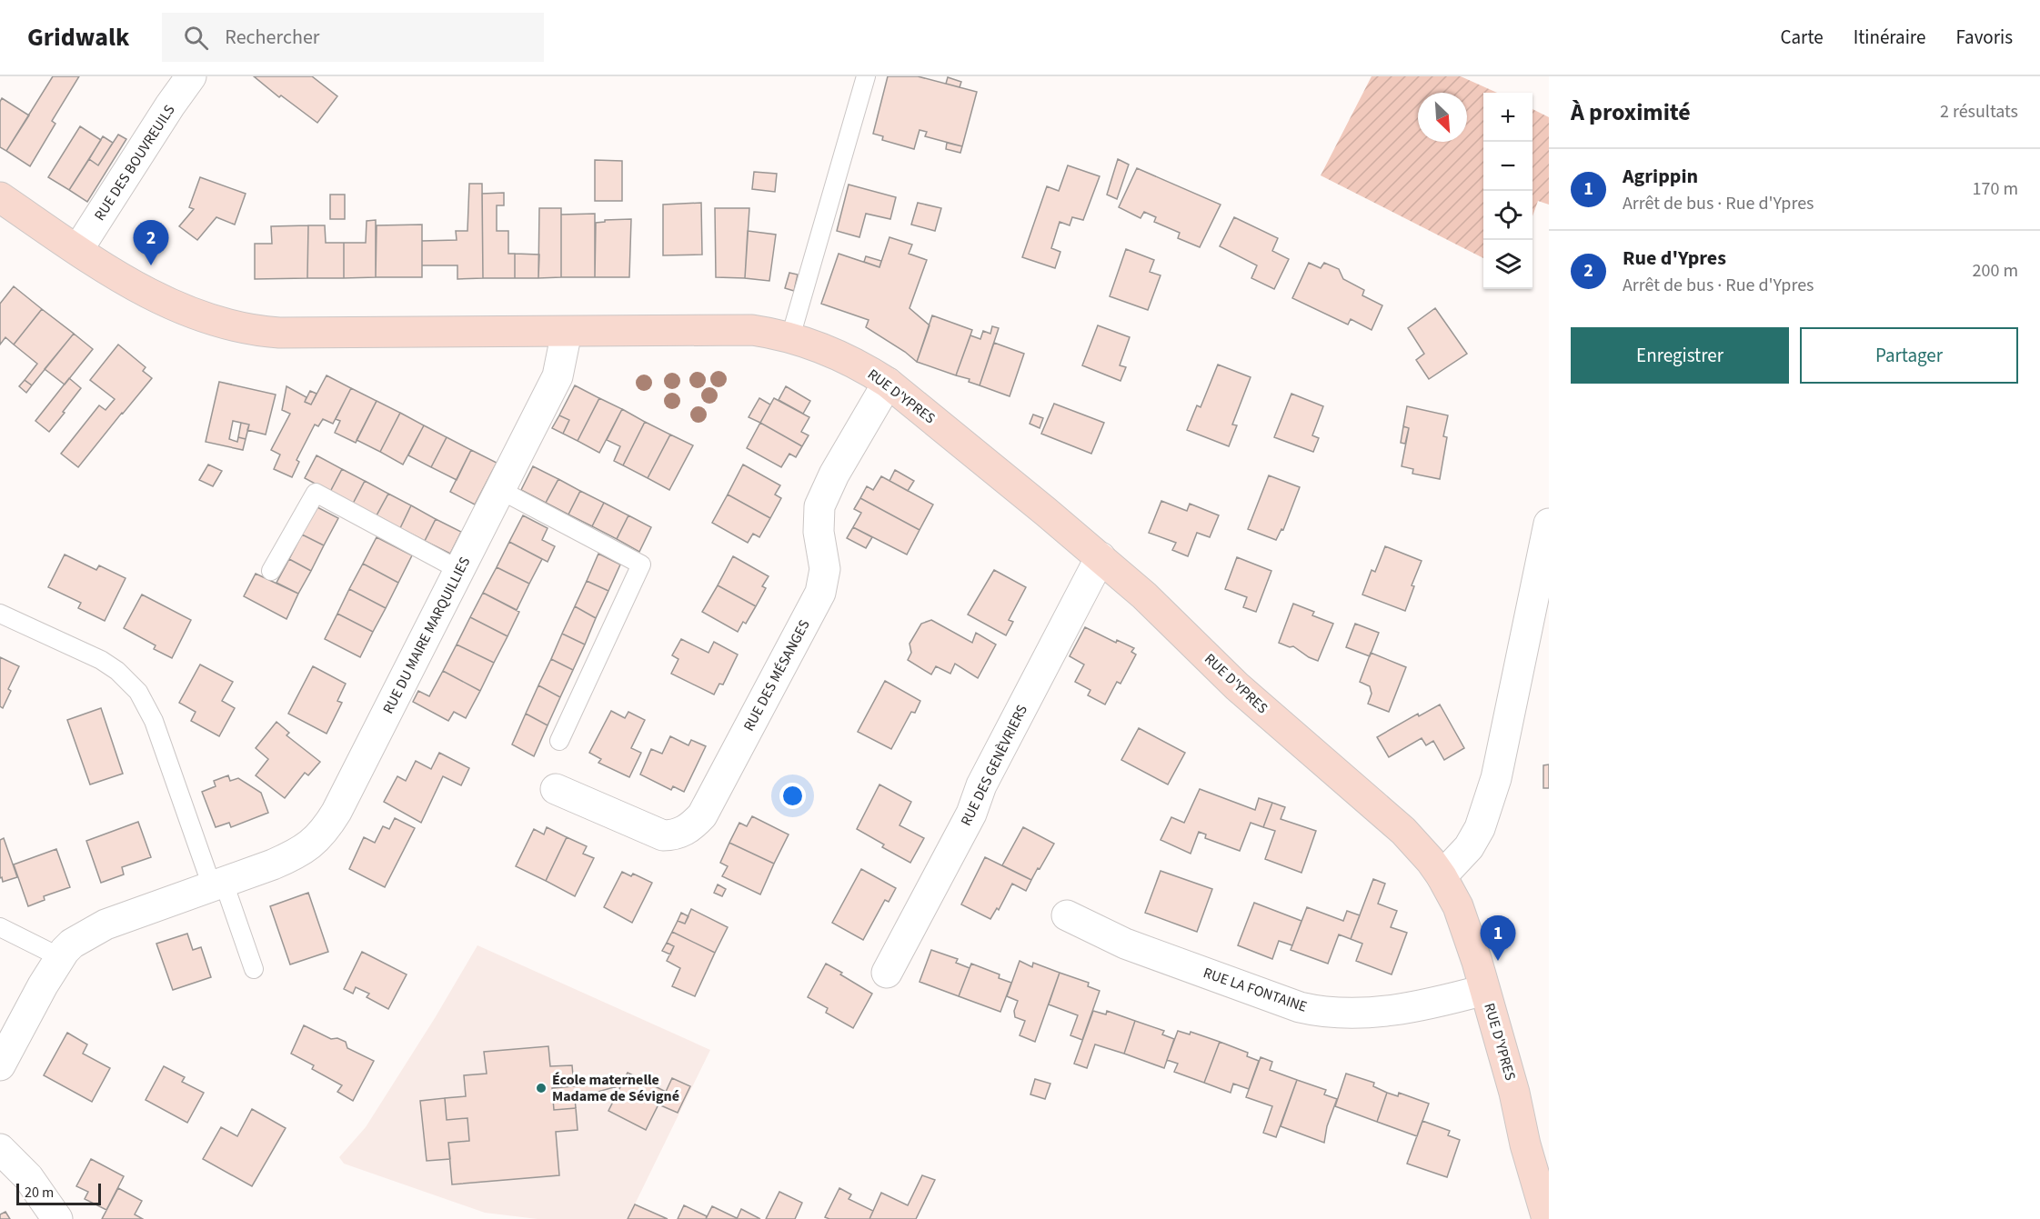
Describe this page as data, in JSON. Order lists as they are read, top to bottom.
{
  "streets": {
    "main road": ["RUE D'YPRES"],
    "street": [
      "RUE DES BOUVREUILS",
      "RUE DU MAIRE MARQUILLIES",
      "RUE DES MÉSANGES",
      "RUE DES GENÈVRIERS",
      "RUE LA FONTAINE"
    ]
  },
  "crossings": [
    ["RUE DES BOUVREUILS", "RUE D'YPRES"],
    ["RUE D'YPRES", "RUE DU MAIRE MARQUILLIES"],
    ["RUE D'YPRES", "RUE DES MÉSANGES"],
    ["RUE D'YPRES", "RUE DES GENÈVRIERS"],
    ["RUE D'YPRES", "RUE LA FONTAINE"]
  ],
  "places": ["École maternelle Madame de Sévigné"],
  "scale_bar": "20 m",
  "north": "bottom right",
  "page": {
    "header": "Gridwalk",
    "search": "Rechercher",
    "nav": ["Carte", "Itinéraire", "Favoris"],
    "heading": ["À proximité", "2 résultats"],
    "map_buttons": ["+", "−"],
    "list": [
      {
        "mark": "1",
        "name": "Agrippin",
        "note": "Arrêt de bus · Rue d'Ypres",
        "value": "170 m"
      },
      {
        "mark": "2",
        "name": "Rue d'Ypres",
        "note": "Arrêt de bus · Rue d'Ypres",
        "value": "200 m"
      }
    ],
    "pins": ["2", "1"],
    "buttons": ["Enregistrer", "Partager"],
    "scale": "20 m"
  }
}
